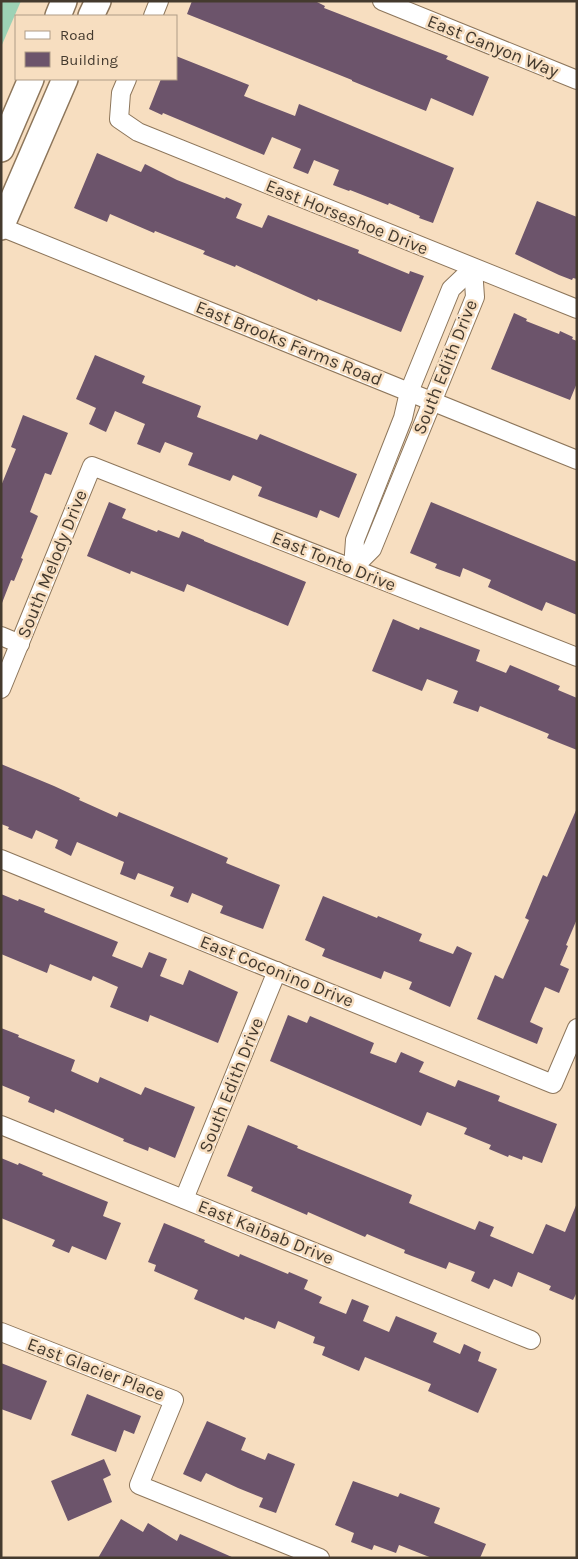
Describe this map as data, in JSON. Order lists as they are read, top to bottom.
{
  "streets": {
    "street": [
      "East Canyon Way",
      "East Horseshoe Drive",
      "East Brooks Farms Road",
      "South Edith Drive",
      "East Tonto Drive",
      "South Melody Drive",
      "East Coconino Drive",
      "East Kaibab Drive",
      "East Glacier Place"
    ]
  },
  "crossings": [
    ["East Horseshoe Drive", "South Edith Drive"],
    ["East Brooks Farms Road", "South Edith Drive"],
    ["South Edith Drive", "East Tonto Drive"],
    ["South Edith Drive", "East Coconino Drive"],
    ["South Edith Drive", "East Kaibab Drive"],
    ["East Tonto Drive", "South Melody Drive"]
  ],
  "legend": ["Road", "Building"]
}
